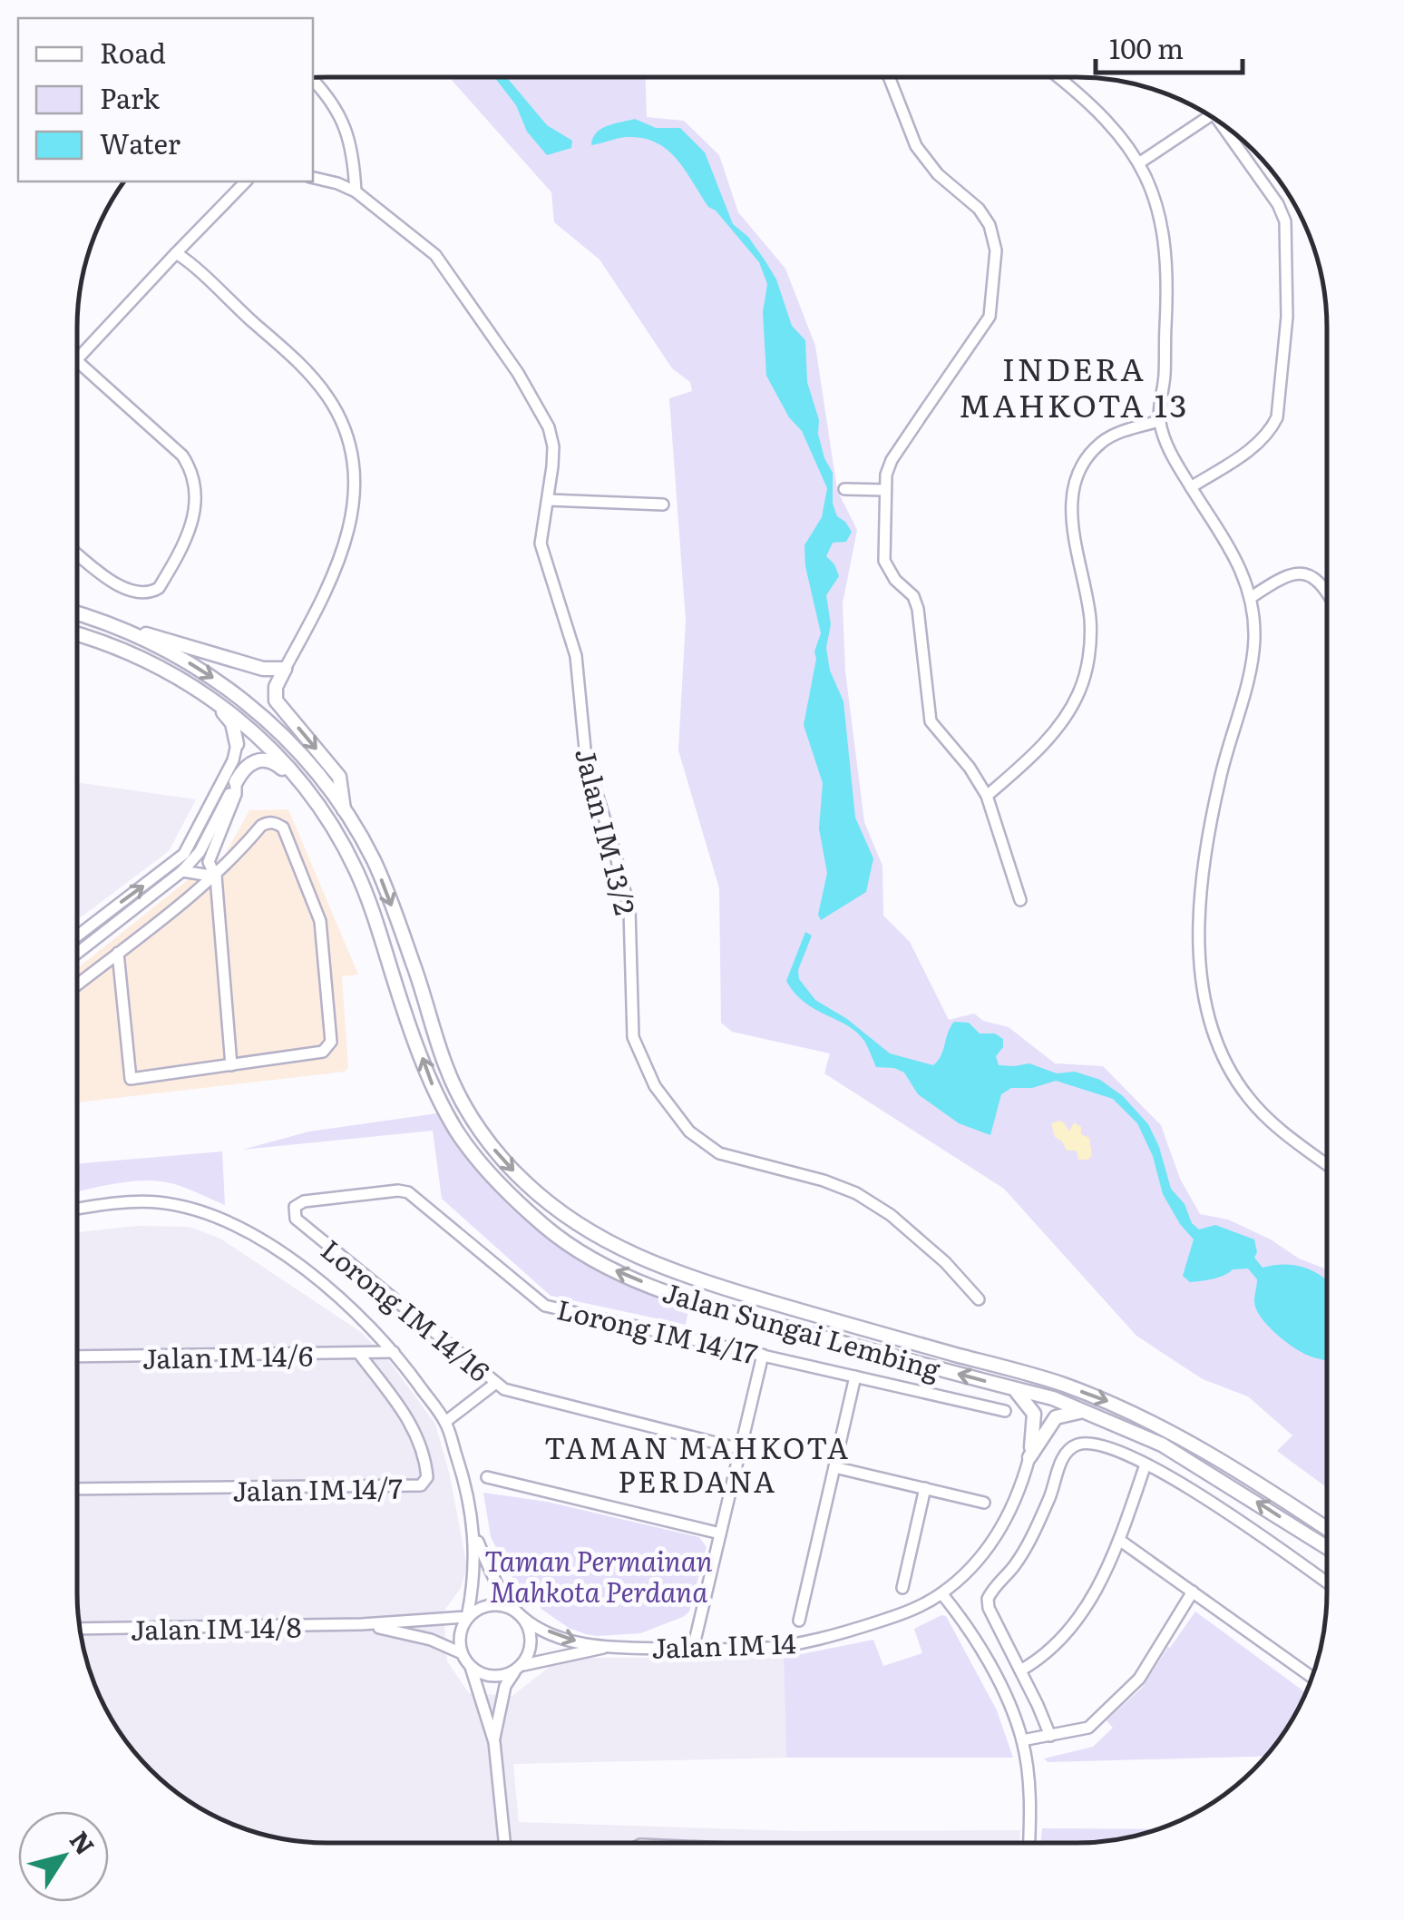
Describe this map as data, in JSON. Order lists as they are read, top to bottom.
{
  "streets": {
    "main road": ["Jalan Sungai Lembing"],
    "street": [
      "Jalan IM 13/2",
      "Lorong IM 14/16",
      "Lorong IM 14/17",
      "Jalan IM 14/6",
      "Jalan IM 14/7",
      "Jalan IM 14/8",
      "Jalan IM 14"
    ]
  },
  "crossings": [
    ["Lorong IM 14/16", "Lorong IM 14/17"],
    ["Jalan IM 14/6", "Jalan IM 14/7"]
  ],
  "districts": ["INDERA MAHKOTA 13", "TAMAN MAHKOTA PERDANA"],
  "parks": ["Taman Permainan Mahkota Perdana"],
  "legend": ["Road", "Park", "Water"],
  "scale_bar": "100 m",
  "north": "top right"
}
